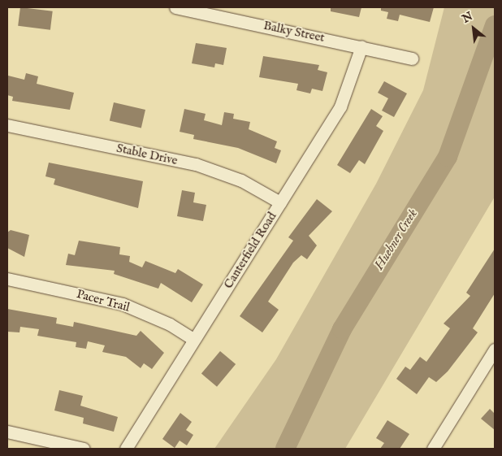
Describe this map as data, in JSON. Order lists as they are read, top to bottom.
{
  "streets": {
    "street": [
      "Balky Street",
      "Stable Drive",
      "Canterfield Road",
      "Pacer Trail"
    ]
  },
  "crossings": [
    ["Balky Street", "Canterfield Road"],
    ["Stable Drive", "Canterfield Road"],
    ["Canterfield Road", "Pacer Trail"]
  ],
  "water": ["Huebner Creek"],
  "north": "top left"
}
